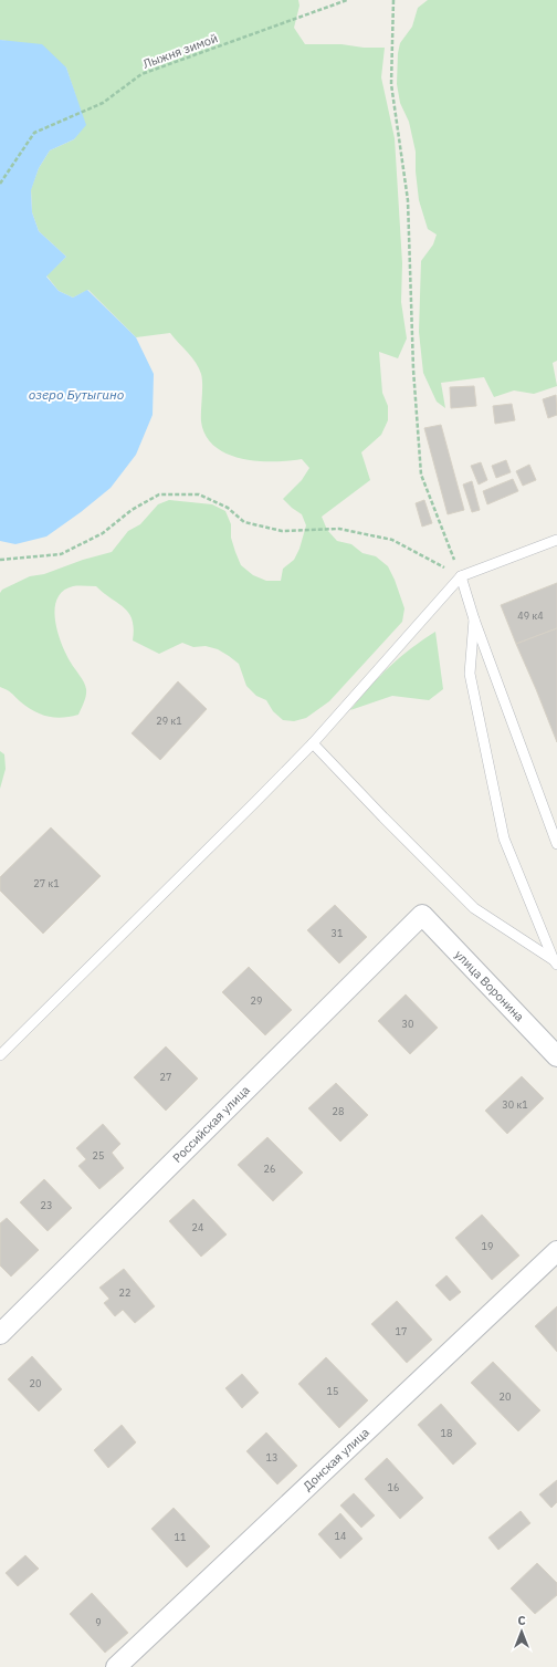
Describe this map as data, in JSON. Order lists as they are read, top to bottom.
{
  "streets": {
    "street": ["улица Воронина", "Российская улица", "Донская улица"],
    "path": ["Лыжня зимой"]
  },
  "crossings": [
    ["улица Воронина", "Российская улица"]
  ],
  "water": ["озеро Бутыгино"],
  "house_numbers": [
    "49 к4",
    "29 к1",
    "27 к1",
    "31",
    "29",
    "30",
    "27",
    "30 к1",
    "28",
    "25",
    "26",
    "23",
    "24",
    "19",
    "22",
    "17",
    "20",
    "15",
    "20",
    "18",
    "13",
    "16",
    "14",
    "11",
    "9"
  ],
  "north": "top"
}
